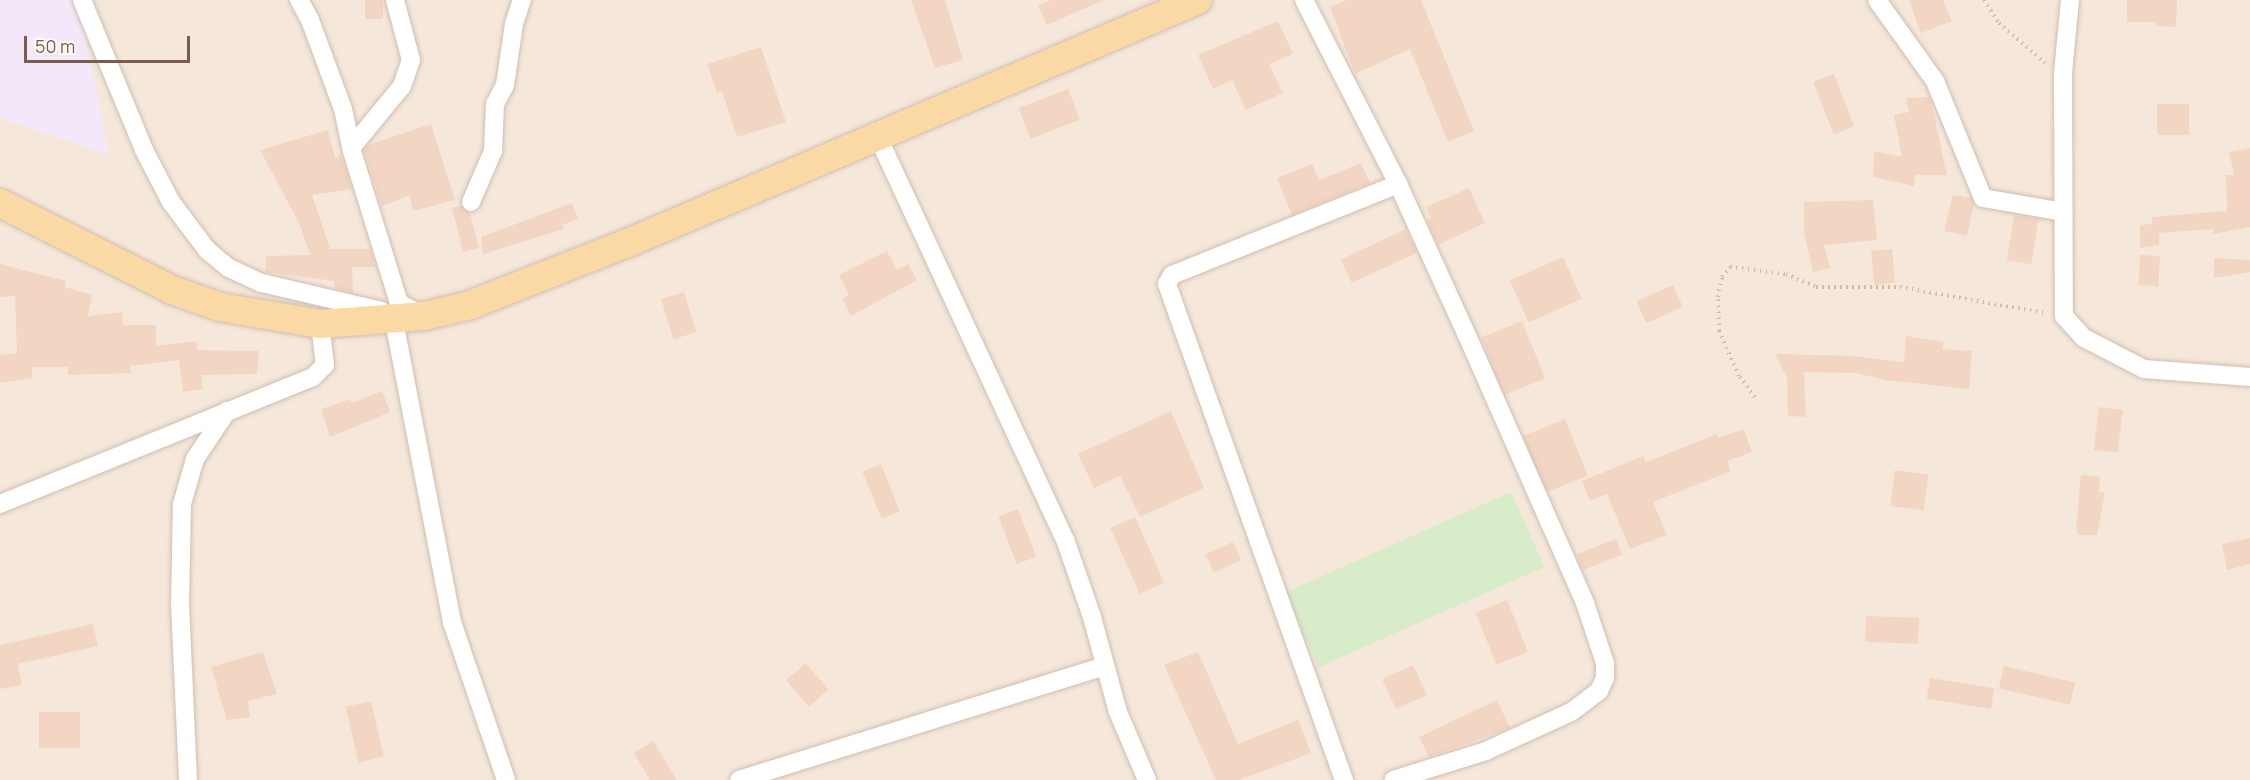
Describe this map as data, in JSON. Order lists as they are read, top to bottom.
{
  "scale_bar": "50 m"
}
